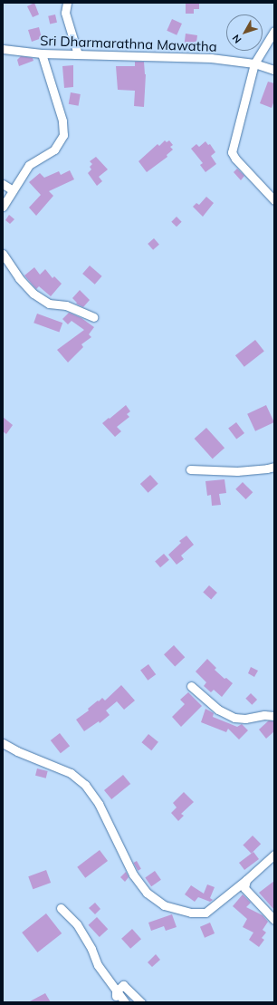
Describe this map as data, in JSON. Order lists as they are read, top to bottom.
{
  "streets": {
    "street": ["Sri Dharmarathna Mawatha"]
  },
  "north": "bottom left"
}
